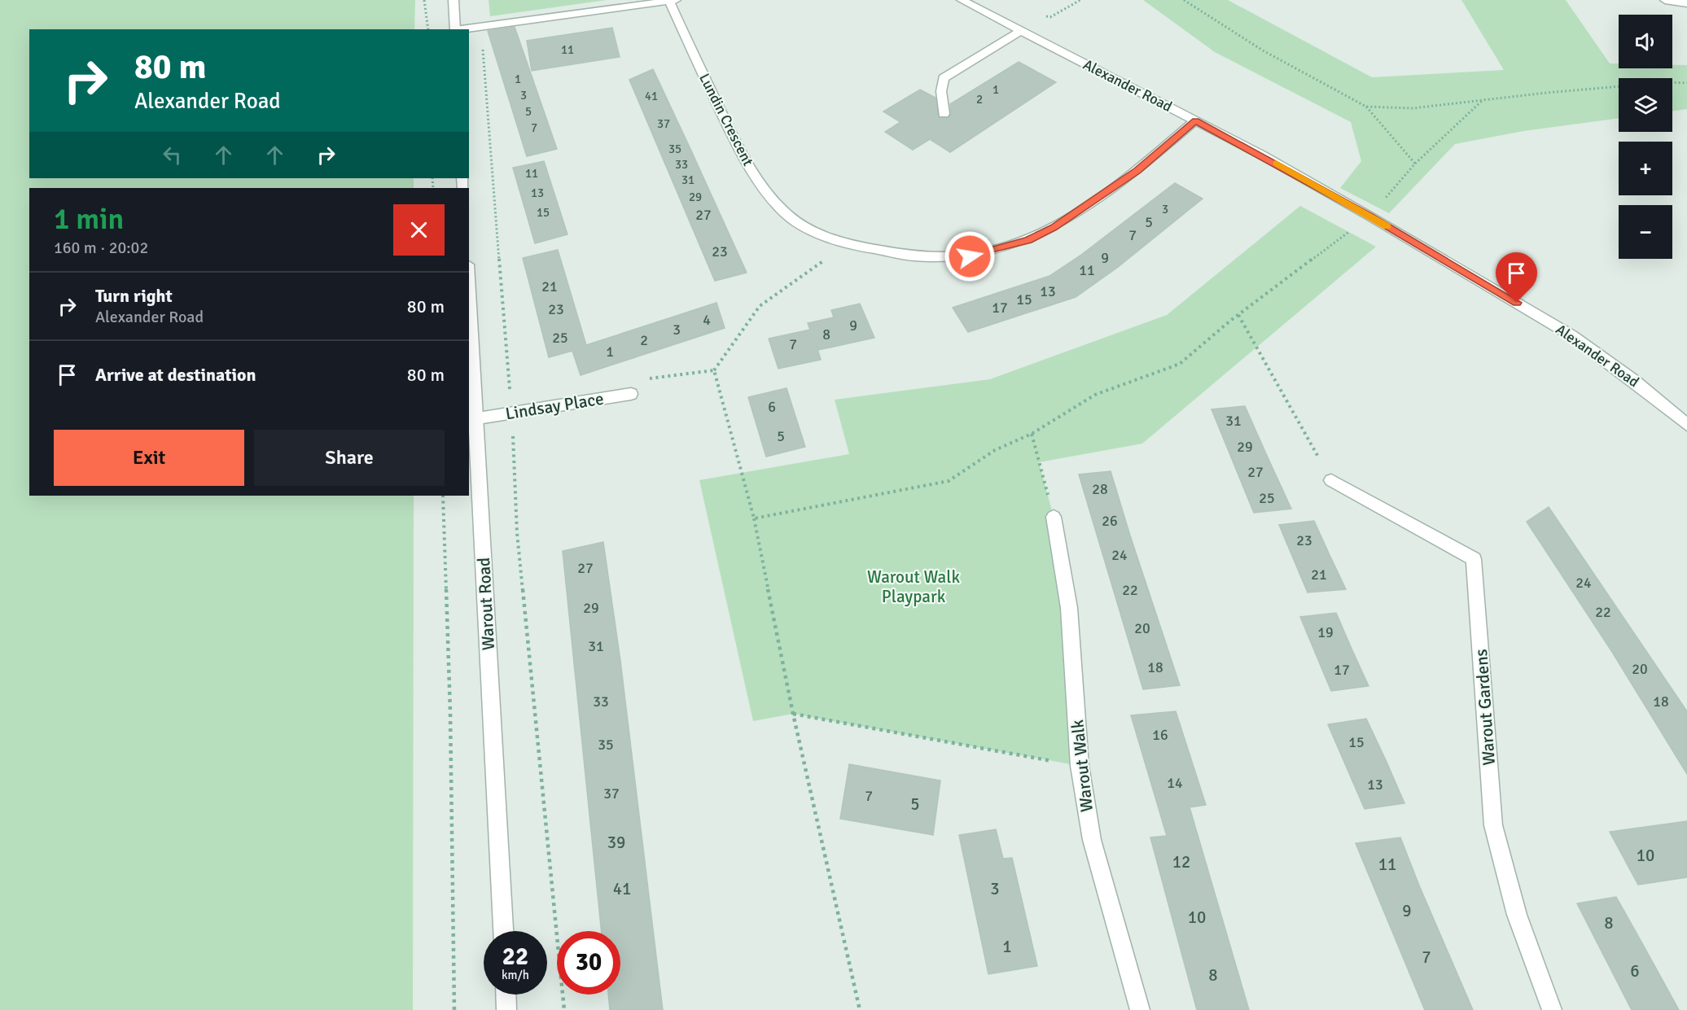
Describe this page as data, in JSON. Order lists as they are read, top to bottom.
{
  "streets": {
    "street": [
      "Alexander Road",
      "Lundin Crescent",
      "Lindsay Place",
      "Warout Road",
      "Warout Gardens",
      "Warout Walk"
    ]
  },
  "crossings": [
    ["Alexander Road", "Lundin Crescent"],
    ["Lindsay Place", "Warout Road"]
  ],
  "parks": ["Warout Walk Playpark"],
  "house_numbers": [
    "11",
    "1",
    "1",
    "3",
    "41",
    "2",
    "5",
    "37",
    "7",
    "35",
    "33",
    "11",
    "31",
    "13",
    "29",
    "3",
    "15",
    "27",
    "5",
    "7",
    "23",
    "9",
    "11",
    "21",
    "13",
    "15",
    "17",
    "23",
    "4",
    "9",
    "3",
    "8",
    "25",
    "2",
    "7",
    "1",
    "6",
    "31",
    "5",
    "29",
    "27",
    "28",
    "25",
    "26",
    "23",
    "24",
    "27",
    "21",
    "24",
    "22",
    "29",
    "22",
    "20",
    "19",
    "31",
    "18",
    "20",
    "17",
    "33",
    "18",
    "16",
    "15",
    "35",
    "14",
    "13",
    "37",
    "7",
    "5",
    "39",
    "10",
    "12",
    "11",
    "41",
    "3",
    "9",
    "10",
    "8",
    "1",
    "7",
    "6",
    "8"
  ],
  "page": {
    "map_buttons": ["+", "−"],
    "turn": ["80 m", "Alexander Road"],
    "heading": ["1 min", "160 m · 20:02"],
    "list": [
      {
        "name": "Turn right",
        "note": "Alexander Road",
        "value": "80 m"
      },
      {
        "name": "Arrive at destination",
        "value": "80 m"
      }
    ],
    "buttons": ["Exit", "Share"],
    "speed": "22 km/h",
    "limit": "30"
  }
}
